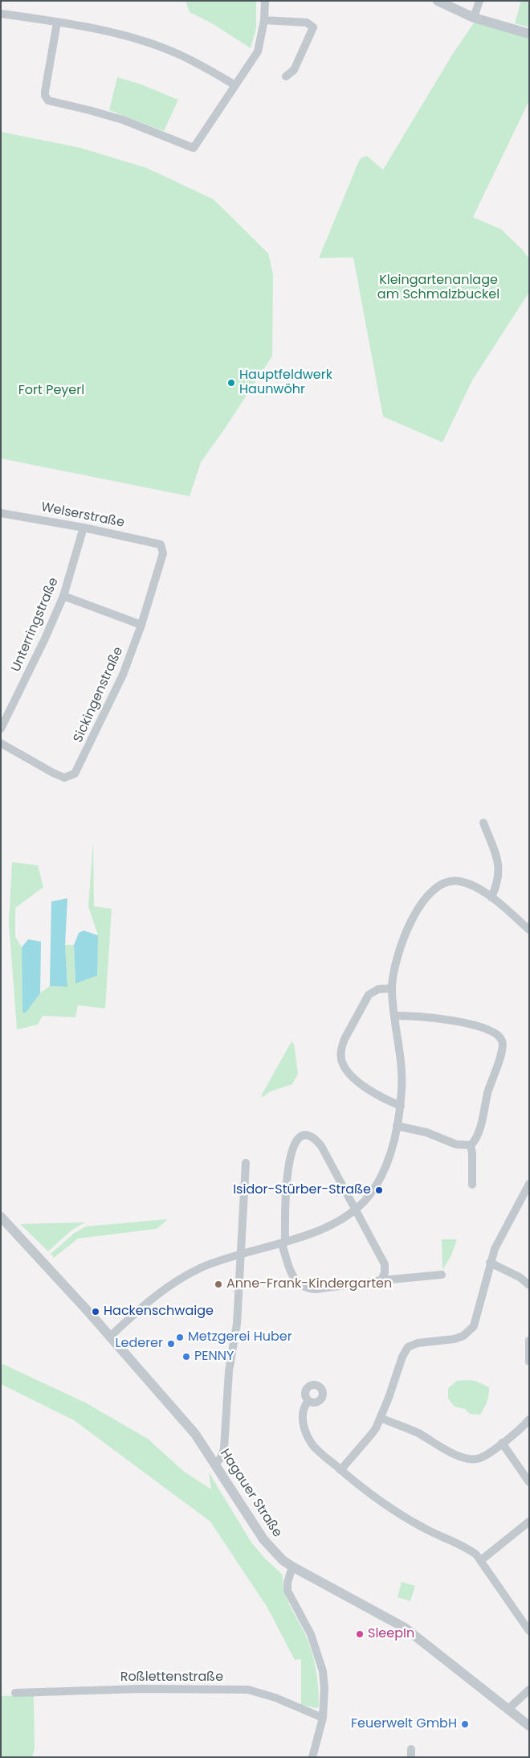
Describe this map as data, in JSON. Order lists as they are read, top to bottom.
{
  "streets": {
    "street": [
      "Welserstraße",
      "Unterringstraße",
      "Sickingenstraße",
      "Hagauer Straße",
      "Roßlettenstraße"
    ]
  },
  "crossings": [
    ["Welserstraße", "Unterringstraße"],
    ["Welserstraße", "Sickingenstraße"]
  ],
  "parks": ["Kleingartenanlage am Schmalzbuckel", "Fort Peyerl"],
  "places": [
    "Hauptfeldwerk Haunwöhr",
    "Isidor-Stürber-Straße",
    "Anne-Frank-Kindergarten",
    "Hackenschwaige",
    "Metzgerei Huber",
    "Lederer",
    "PENNY",
    "SleepIn",
    "Feuerwelt GmbH"
  ]
}
